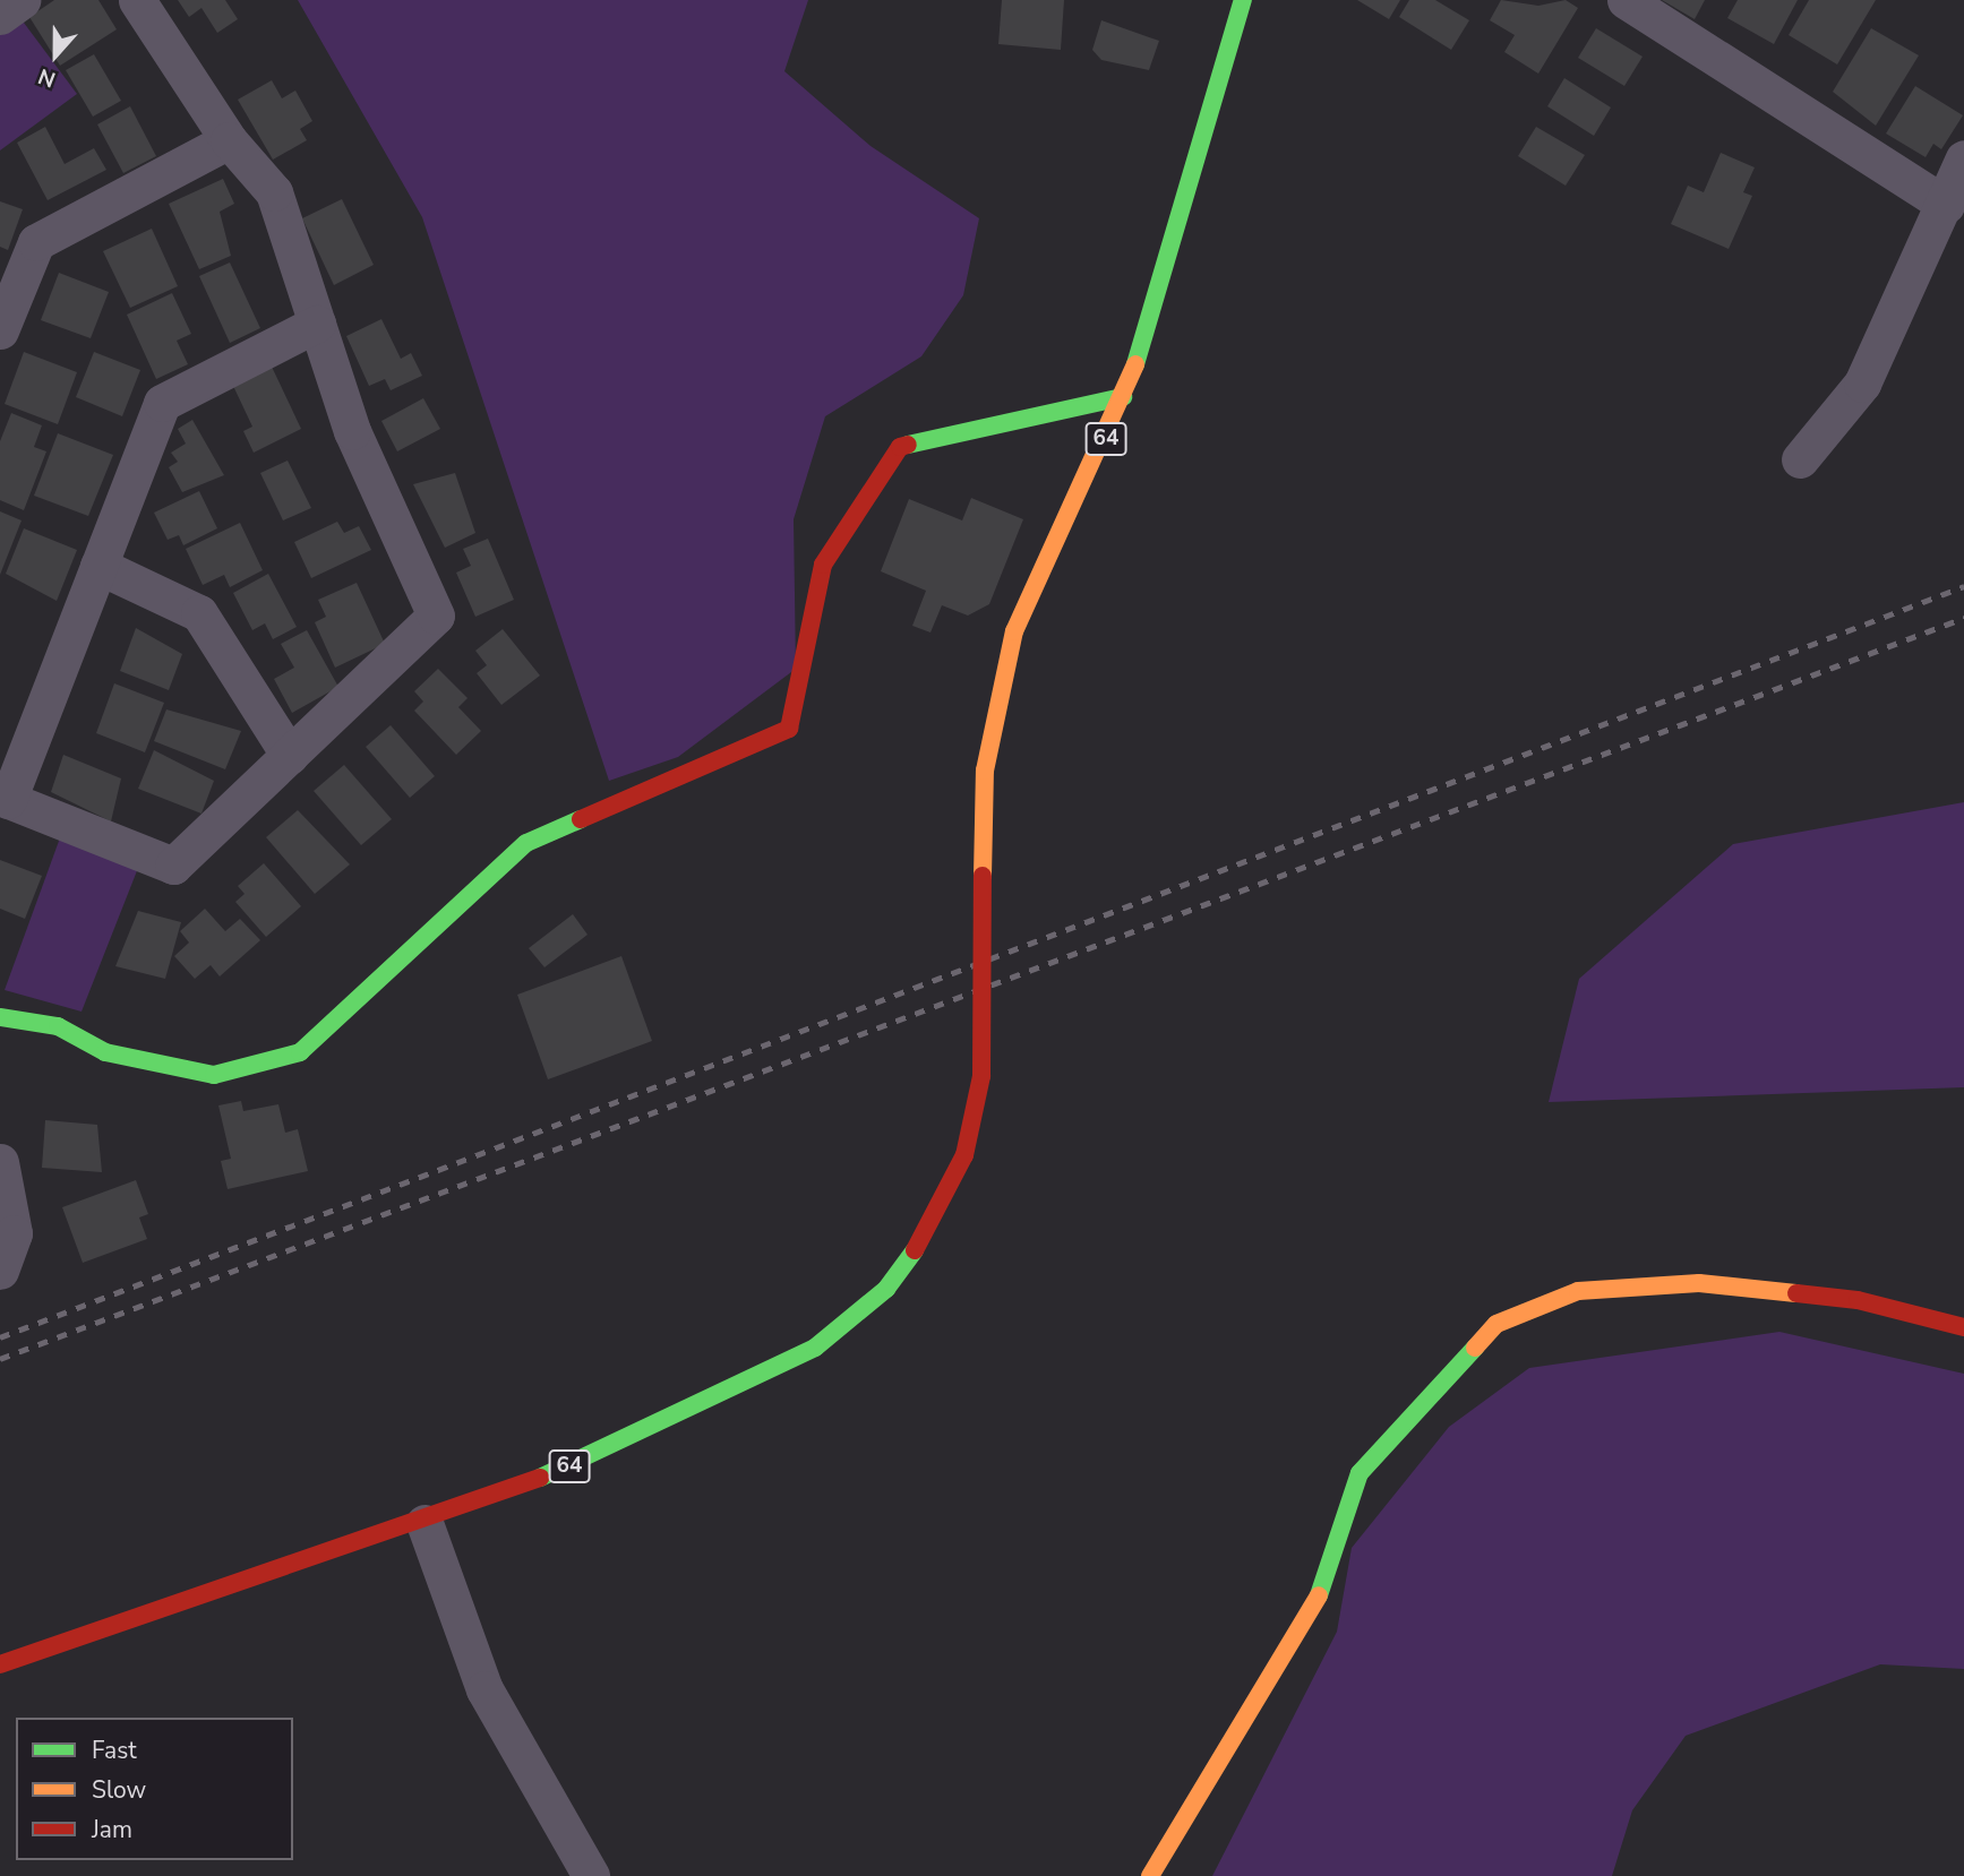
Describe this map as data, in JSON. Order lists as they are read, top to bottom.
{
  "streets": {
    "street": ["64"]
  },
  "legend": ["Fast", "Slow", "Jam"],
  "north": "bottom"
}
